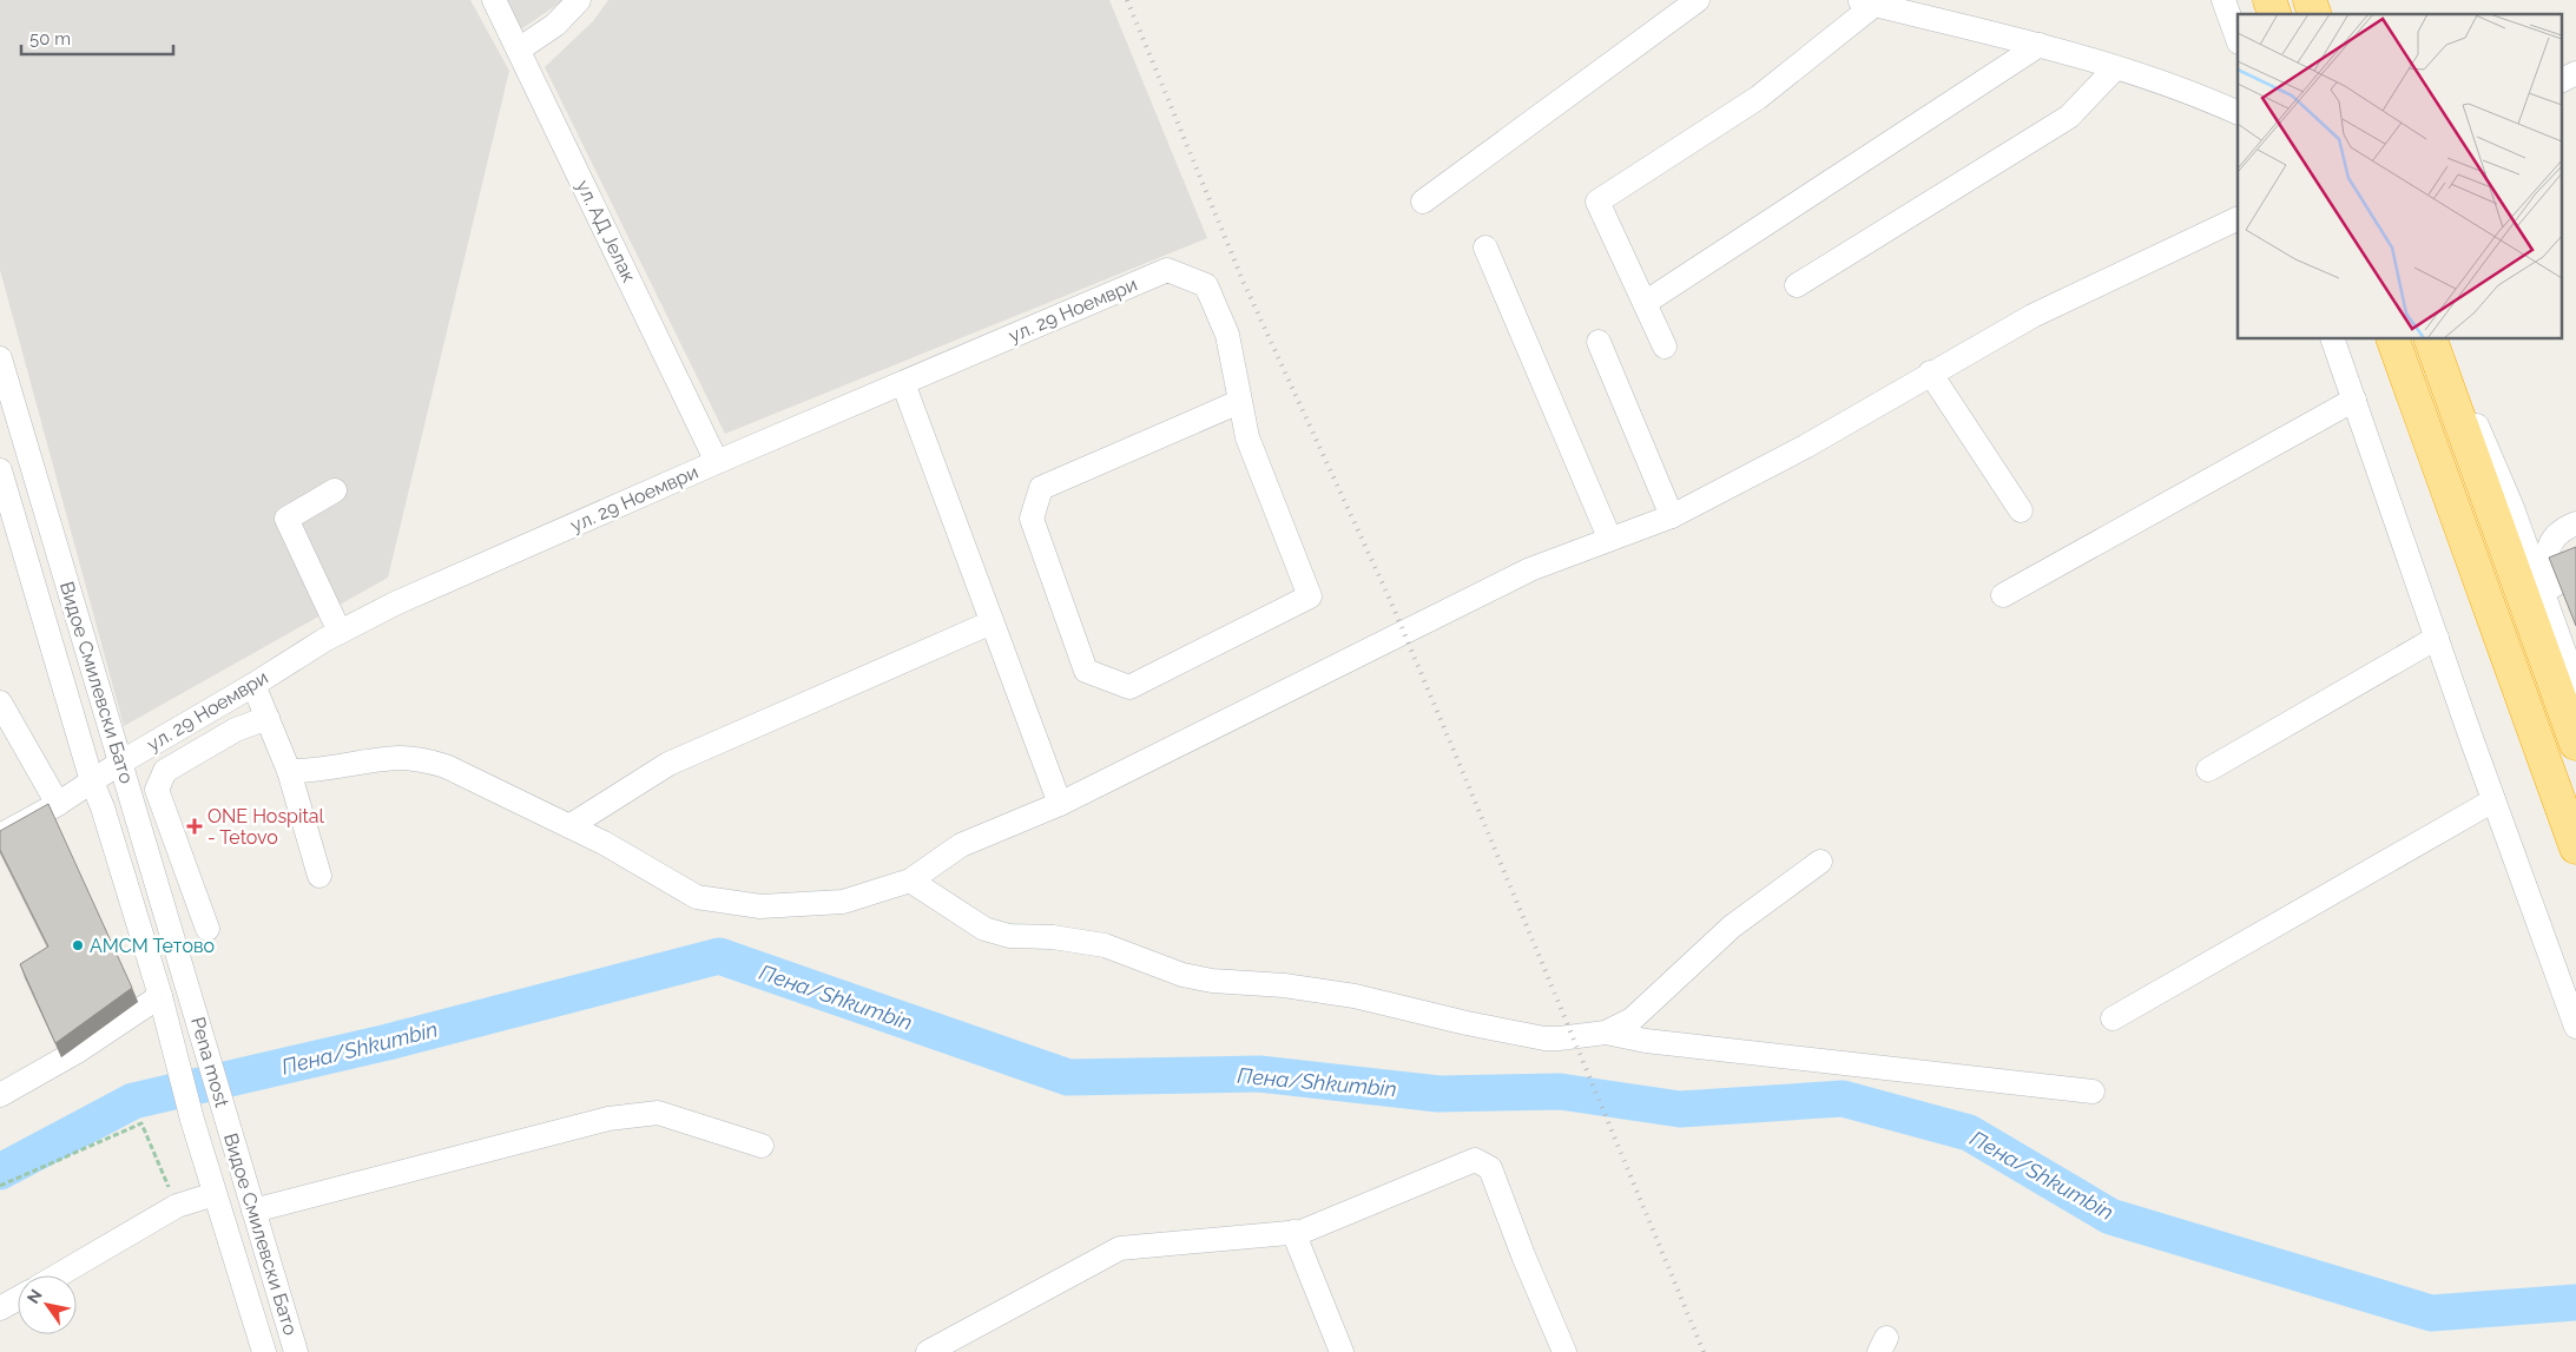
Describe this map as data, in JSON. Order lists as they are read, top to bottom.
{
  "streets": {
    "street": [
      "ул. АД Јелак",
      "ул. 29 Ноември",
      "Видое Смилевски Бато",
      "Pena most"
    ]
  },
  "crossings": [
    ["ул. АД Јелак", "ул. 29 Ноември"],
    ["ул. 29 Ноември", "Видое Смилевски Бато"],
    ["Видое Смилевски Бато", "Pena most"]
  ],
  "water": ["Пена/Shkumbin"],
  "places": {
    "health": ["ONE Hospital - Tetovo"],
    "other": ["АМСМ Тетово"]
  },
  "scale_bar": "50 m",
  "north": "top left"
}
